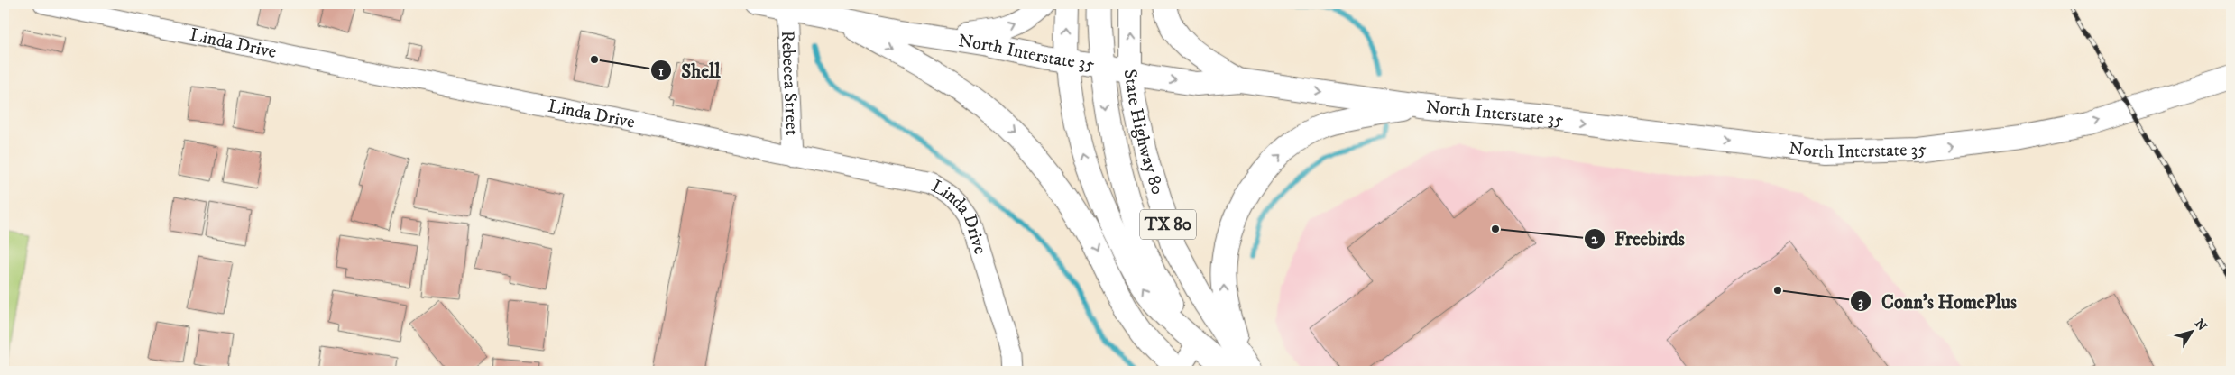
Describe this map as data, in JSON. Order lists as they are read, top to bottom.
{
  "streets": {
    "main road": ["North Interstate 35", "State Highway 80", "TX 80"],
    "street": ["Linda Drive", "Rebecca Street"]
  },
  "crossings": [
    ["Linda Drive", "Rebecca Street"],
    ["North Interstate 35", "Rebecca Street"],
    ["North Interstate 35", "State Highway 80"]
  ],
  "one_way": ["North Interstate 35"],
  "places": ["Shell", "Freebirds", "Conn's HomePlus"],
  "north": "top right"
}
